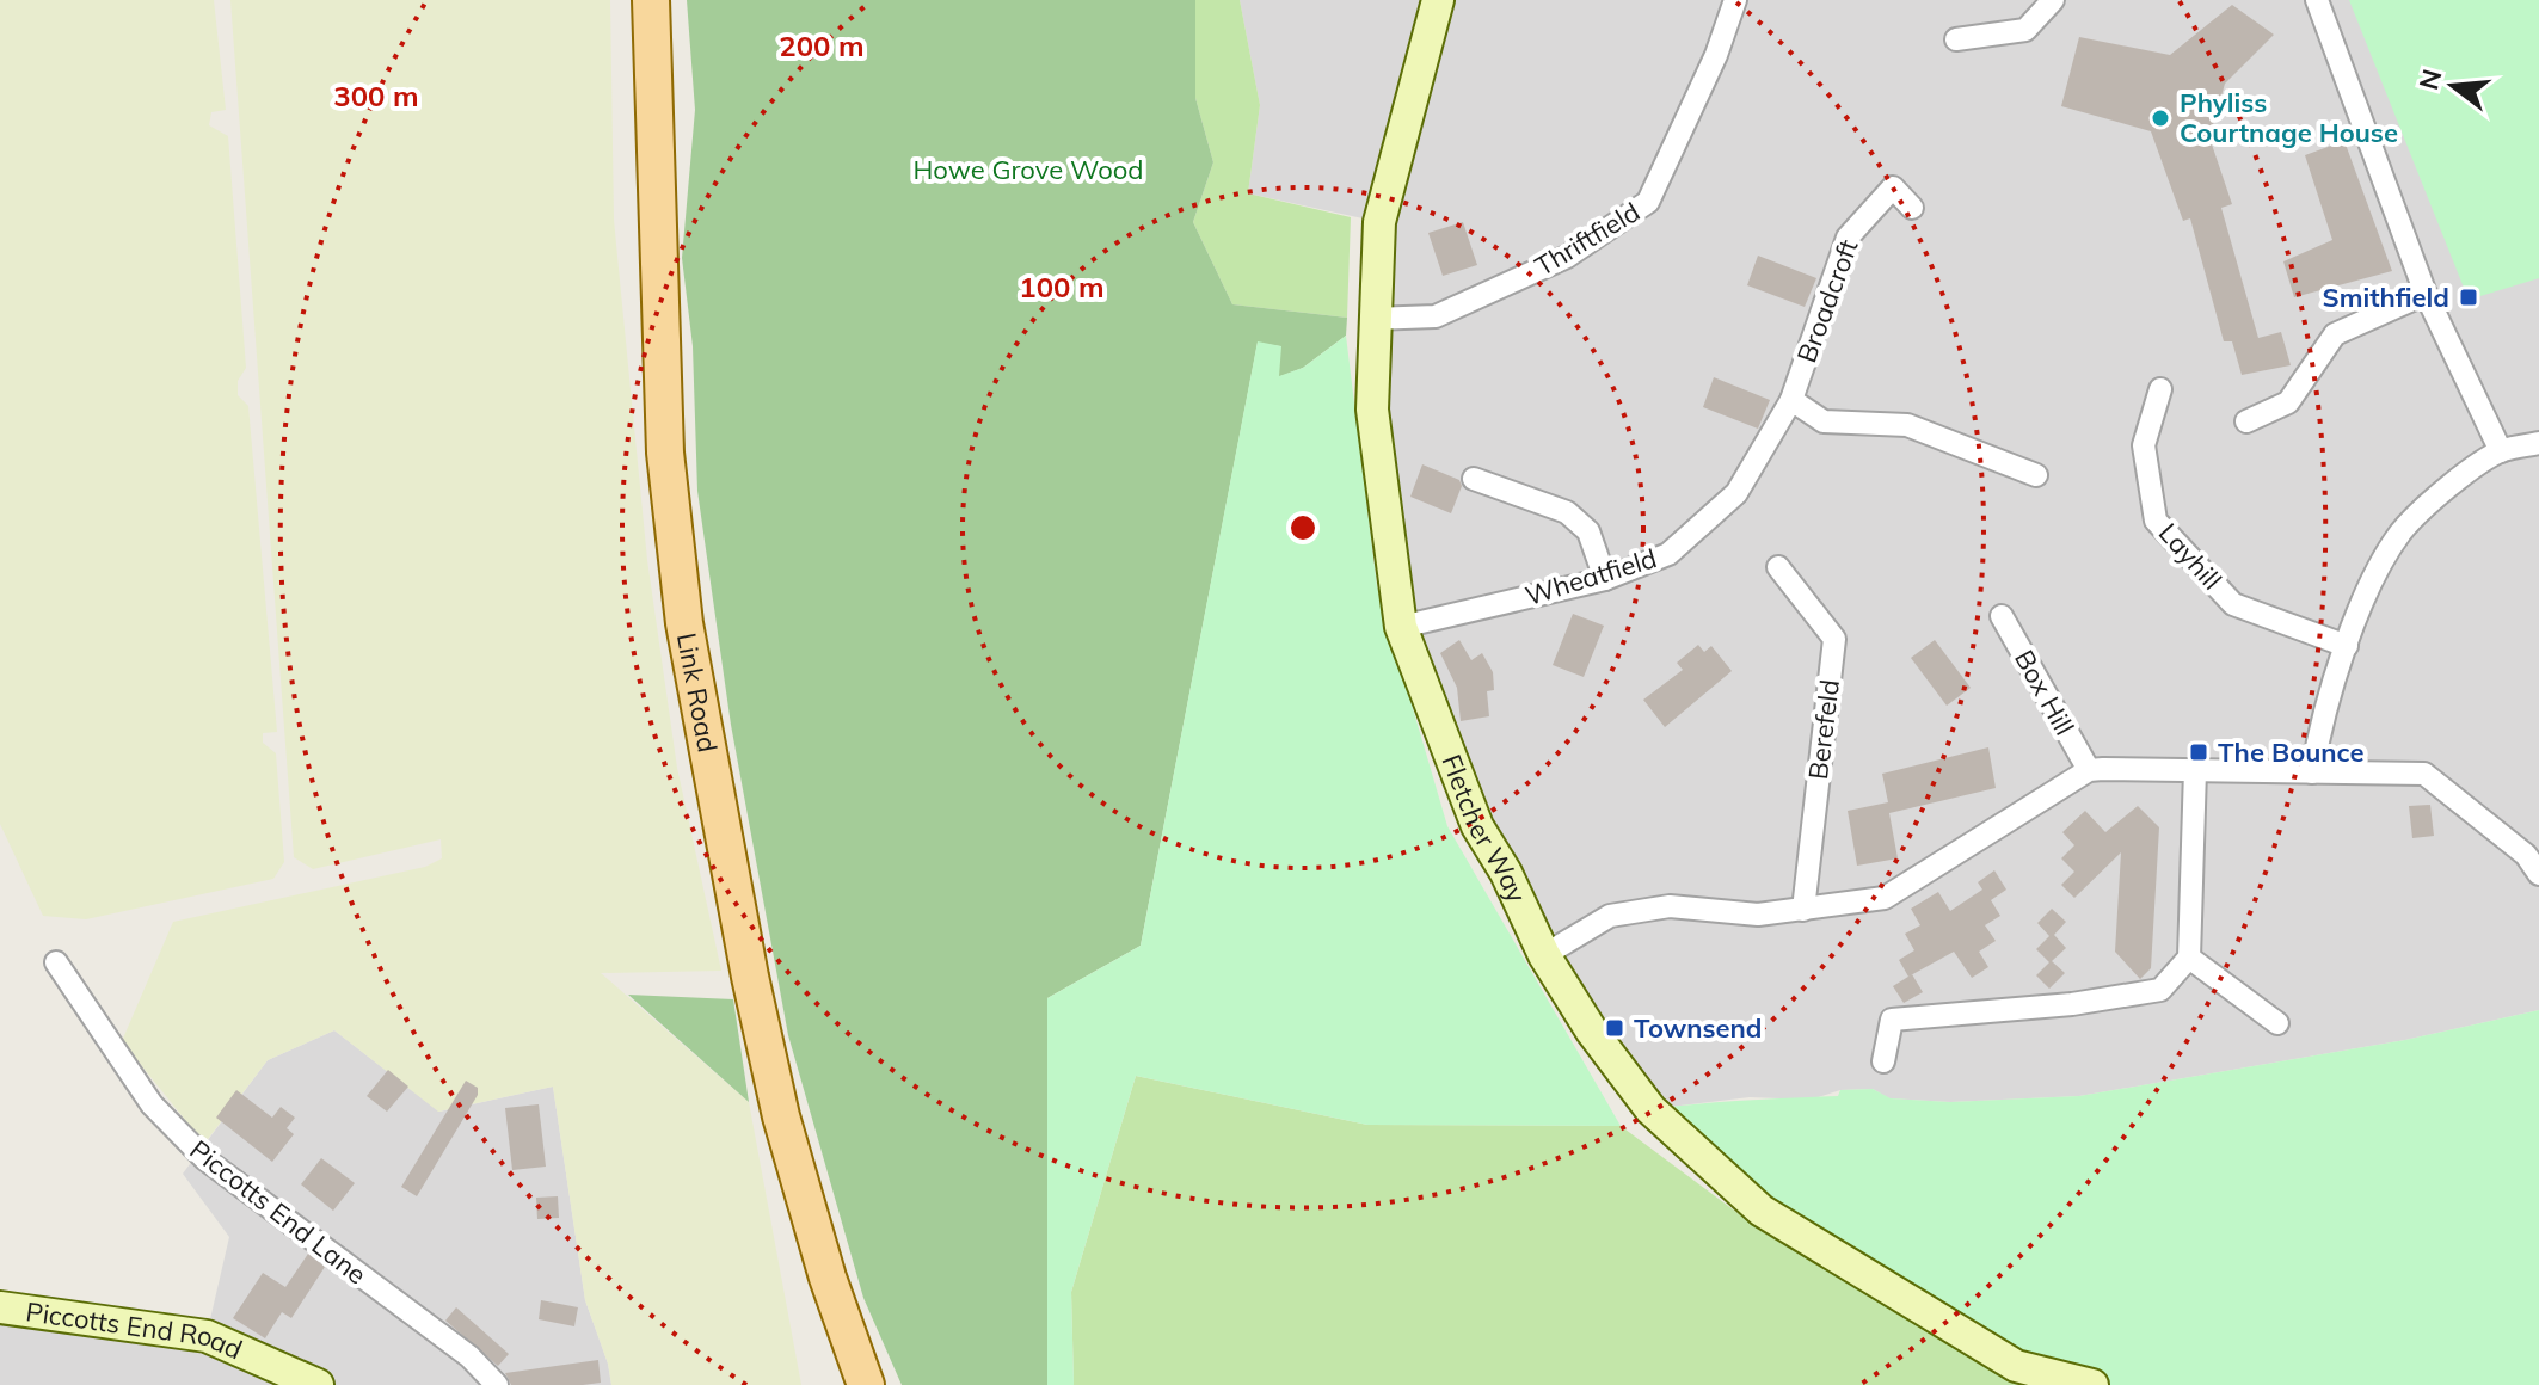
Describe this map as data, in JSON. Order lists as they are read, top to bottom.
{
  "streets": {
    "main road": ["Link Road"],
    "street": [
      "Thriftfield",
      "Broadcroft",
      "Layhill",
      "Wheatfield",
      "Box Hill",
      "Berefeld",
      "Fletcher Way",
      "Piccotts End Lane",
      "Piccotts End Road"
    ]
  },
  "crossings": [
    ["Thriftfield", "Fletcher Way"],
    ["Broadcroft", "Wheatfield"],
    ["Wheatfield", "Fletcher Way"]
  ],
  "parks": ["Howe Grove Wood"],
  "places": {
    "other": ["Phyliss Courtnage House"],
    "transit": ["Smithfield", "The Bounce", "Townsend"]
  },
  "north": "left",
  "rings": ["200 m", "300 m", "100 m"]
}
